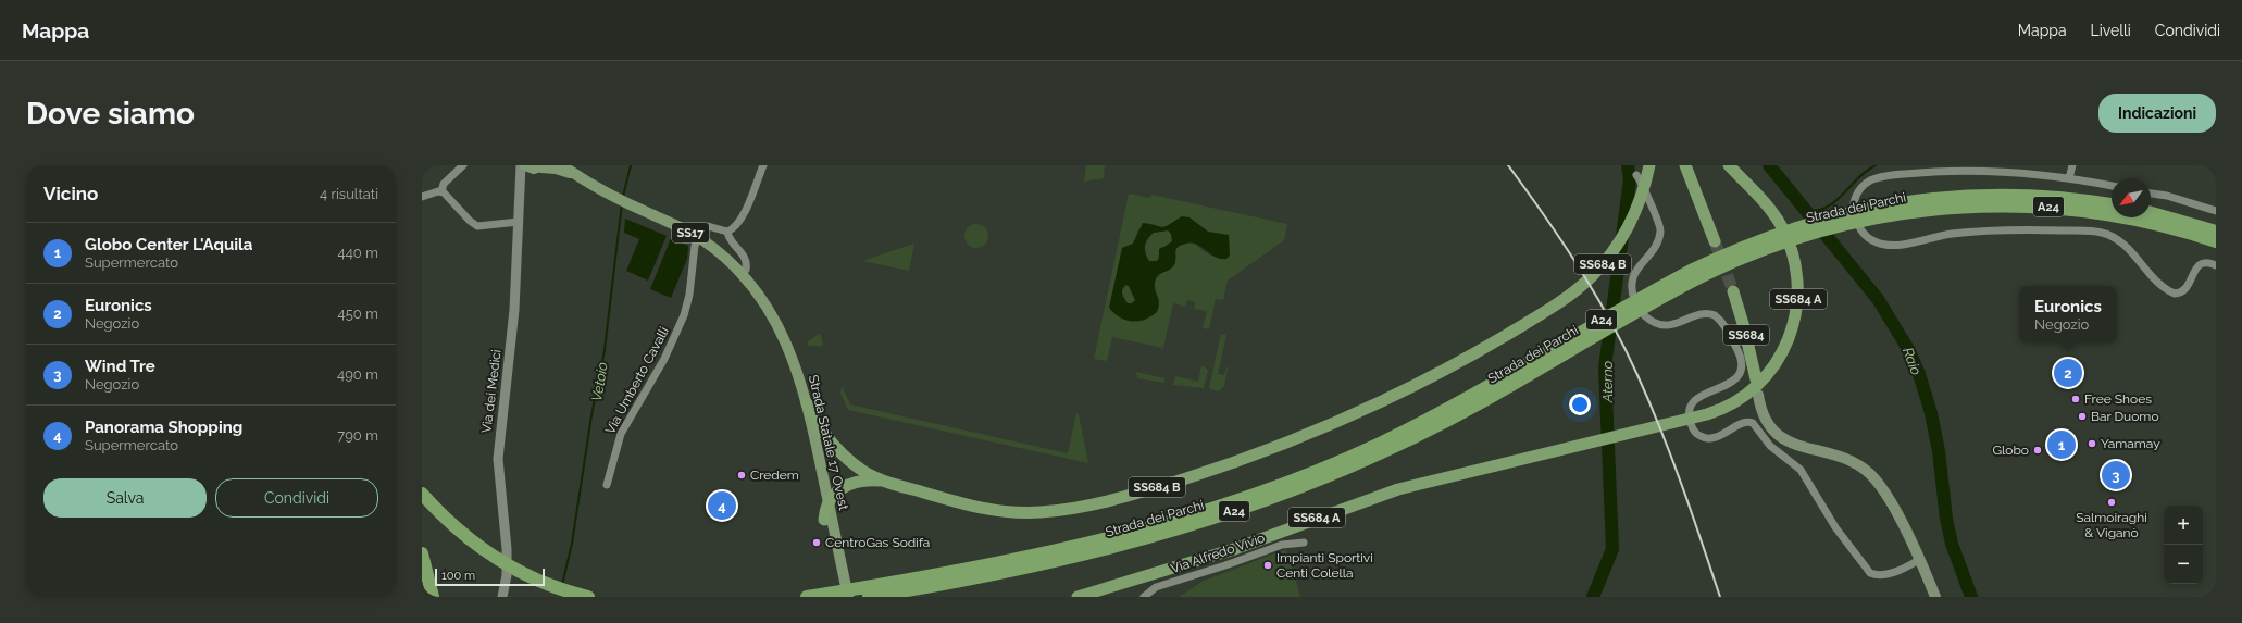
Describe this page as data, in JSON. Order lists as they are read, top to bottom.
{
  "streets": {
    "highway": [
      "A24",
      "Strada dei Parchi",
      "SS684 B",
      "SS684 A",
      "SS684"
    ],
    "main road": ["SS17", "Strada Statale 17 Ovest"],
    "street": ["Via Umberto Cavalli", "Via dei Medici", "Via Alfredo Vivio"]
  },
  "crossings": [
    ["SS17", "Strada Statale 17 Ovest"],
    ["SS684 B", "Strada Statale 17 Ovest"],
    ["Via Umberto Cavalli", "Strada Statale 17 Ovest"]
  ],
  "water": ["Raio", "Vetoio", "Aterno"],
  "places": [
    "Free Shoes",
    "Bar Duomo",
    "Yamamay",
    "Globo",
    "Credem",
    "Salmoiraghi & Viganò",
    "CentroGas Sodifa",
    "Impianti Sportivi Centi Colella"
  ],
  "scale_bar": "100 m",
  "north": "bottom left",
  "page": {
    "header": "Mappa",
    "nav": ["Mappa", "Livelli", "Condividi"],
    "buttons": [
      "Indicazioni",
      ["Salva", "Condividi"]
    ],
    "title": "Dove siamo",
    "heading": ["Vicino", "4 risultati"],
    "list": [
      {
        "mark": "1",
        "name": "Globo Center L'Aquila",
        "note": "Supermercato",
        "value": "440 m"
      },
      {
        "mark": "2",
        "name": "Euronics",
        "note": "Negozio",
        "value": "450 m"
      },
      {
        "mark": "3",
        "name": "Wind Tre",
        "note": "Negozio",
        "value": "490 m"
      },
      {
        "mark": "4",
        "name": "Panorama Shopping",
        "note": "Supermercato",
        "value": "790 m"
      }
    ],
    "popup": ["Euronics", "Negozio"],
    "pins": [
      "2",
      "1",
      "3",
      "4"
    ],
    "map_buttons": ["+", "−"],
    "scale": "100 m"
  }
}
